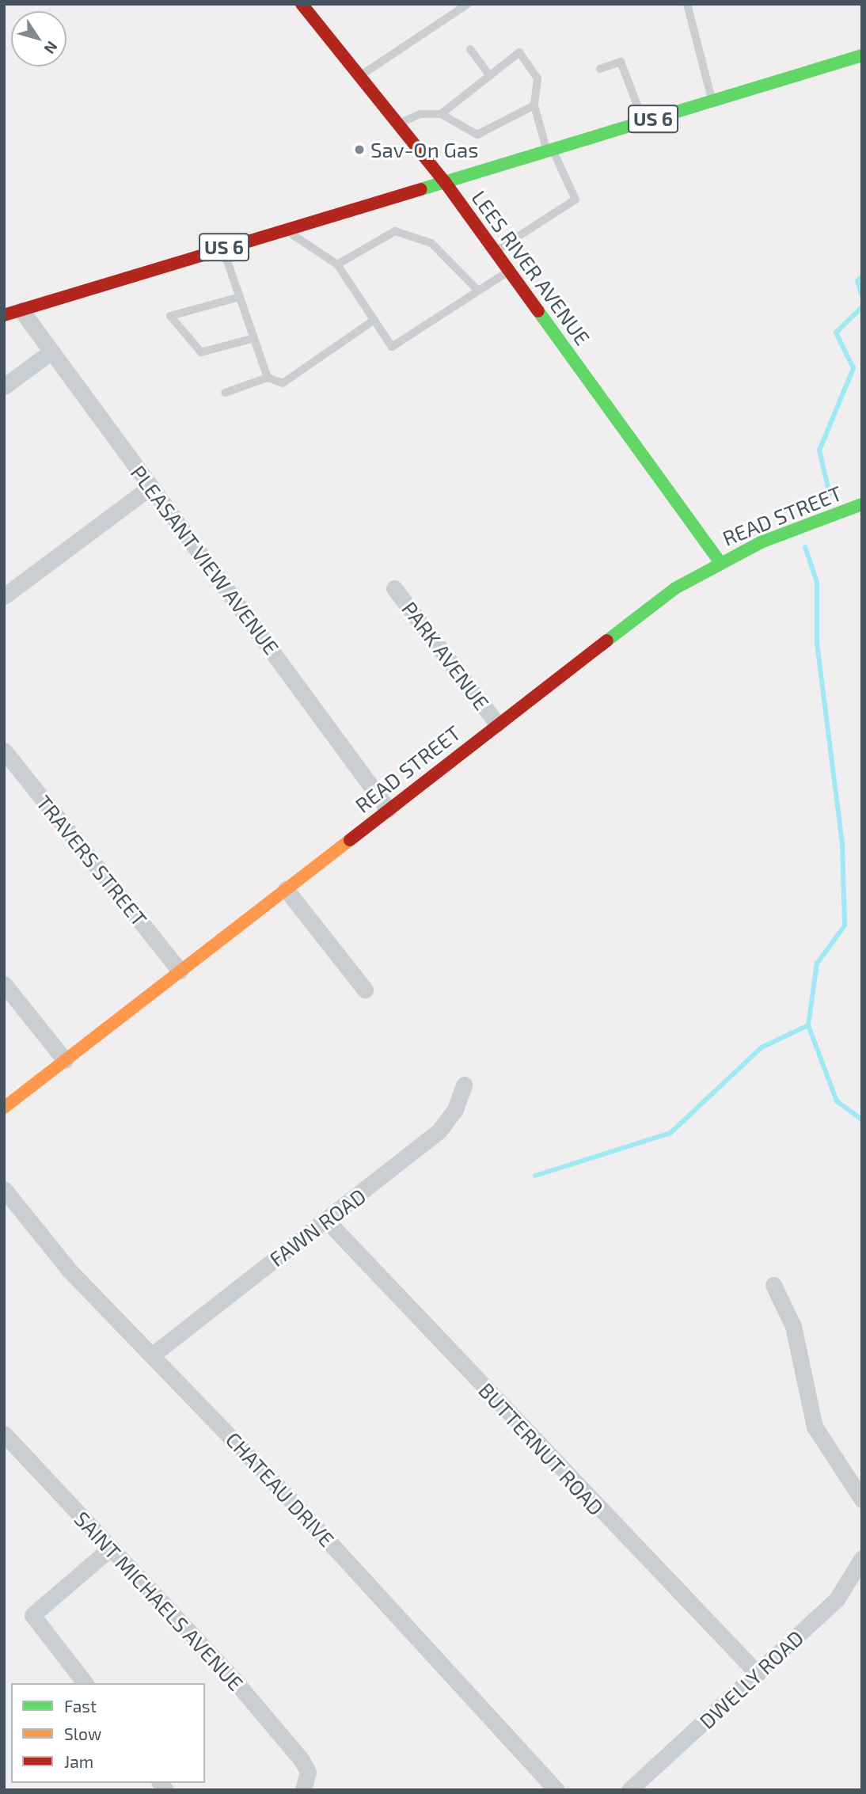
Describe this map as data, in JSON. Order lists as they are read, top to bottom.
{
  "streets": {
    "main road": ["US 6", "LEES RIVER AVENUE", "READ STREET"],
    "street": [
      "PLEASANT VIEW AVENUE",
      "PARK AVENUE",
      "TRAVERS STREET",
      "FAWN ROAD",
      "BUTTERNUT ROAD",
      "CHATEAU DRIVE",
      "SAINT MICHAELS AVENUE",
      "DWELLY ROAD"
    ]
  },
  "crossings": [
    ["US 6", "LEES RIVER AVENUE"],
    ["US 6", "PLEASANT VIEW AVENUE"],
    ["LEES RIVER AVENUE", "READ STREET"],
    ["READ STREET", "PLEASANT VIEW AVENUE"],
    ["READ STREET", "PARK AVENUE"],
    ["READ STREET", "TRAVERS STREET"],
    ["FAWN ROAD", "BUTTERNUT ROAD"],
    ["FAWN ROAD", "CHATEAU DRIVE"],
    ["BUTTERNUT ROAD", "DWELLY ROAD"]
  ],
  "places": ["Sav-On Gas"],
  "legend": ["Fast", "Slow", "Jam"],
  "north": "bottom right"
}
